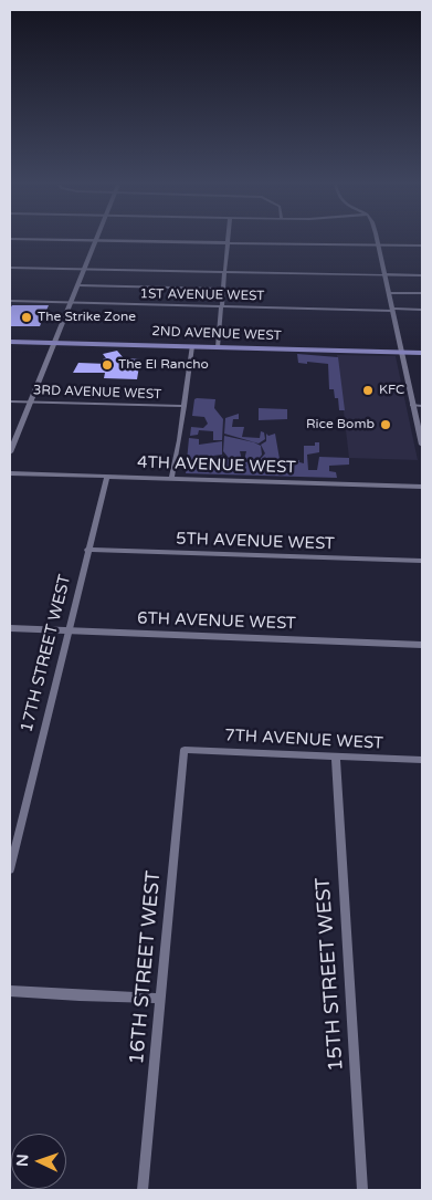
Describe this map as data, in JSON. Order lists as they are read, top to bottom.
{
  "streets": {
    "main road": ["2ND AVENUE WEST"],
    "street": [
      "1ST AVENUE WEST",
      "3RD AVENUE WEST",
      "4TH AVENUE WEST",
      "5TH AVENUE WEST",
      "6TH AVENUE WEST",
      "17TH STREET WEST",
      "7TH AVENUE WEST",
      "16TH STREET WEST",
      "15TH STREET WEST"
    ]
  },
  "crossings": [
    ["4TH AVENUE WEST", "17TH STREET WEST"],
    ["5TH AVENUE WEST", "17TH STREET WEST"],
    ["6TH AVENUE WEST", "17TH STREET WEST"],
    ["7TH AVENUE WEST", "16TH STREET WEST"],
    ["7TH AVENUE WEST", "15TH STREET WEST"]
  ],
  "places": [
    "The Strike Zone",
    "The El Rancho",
    "KFC",
    "Rice Bomb"
  ],
  "north": "left"
}
